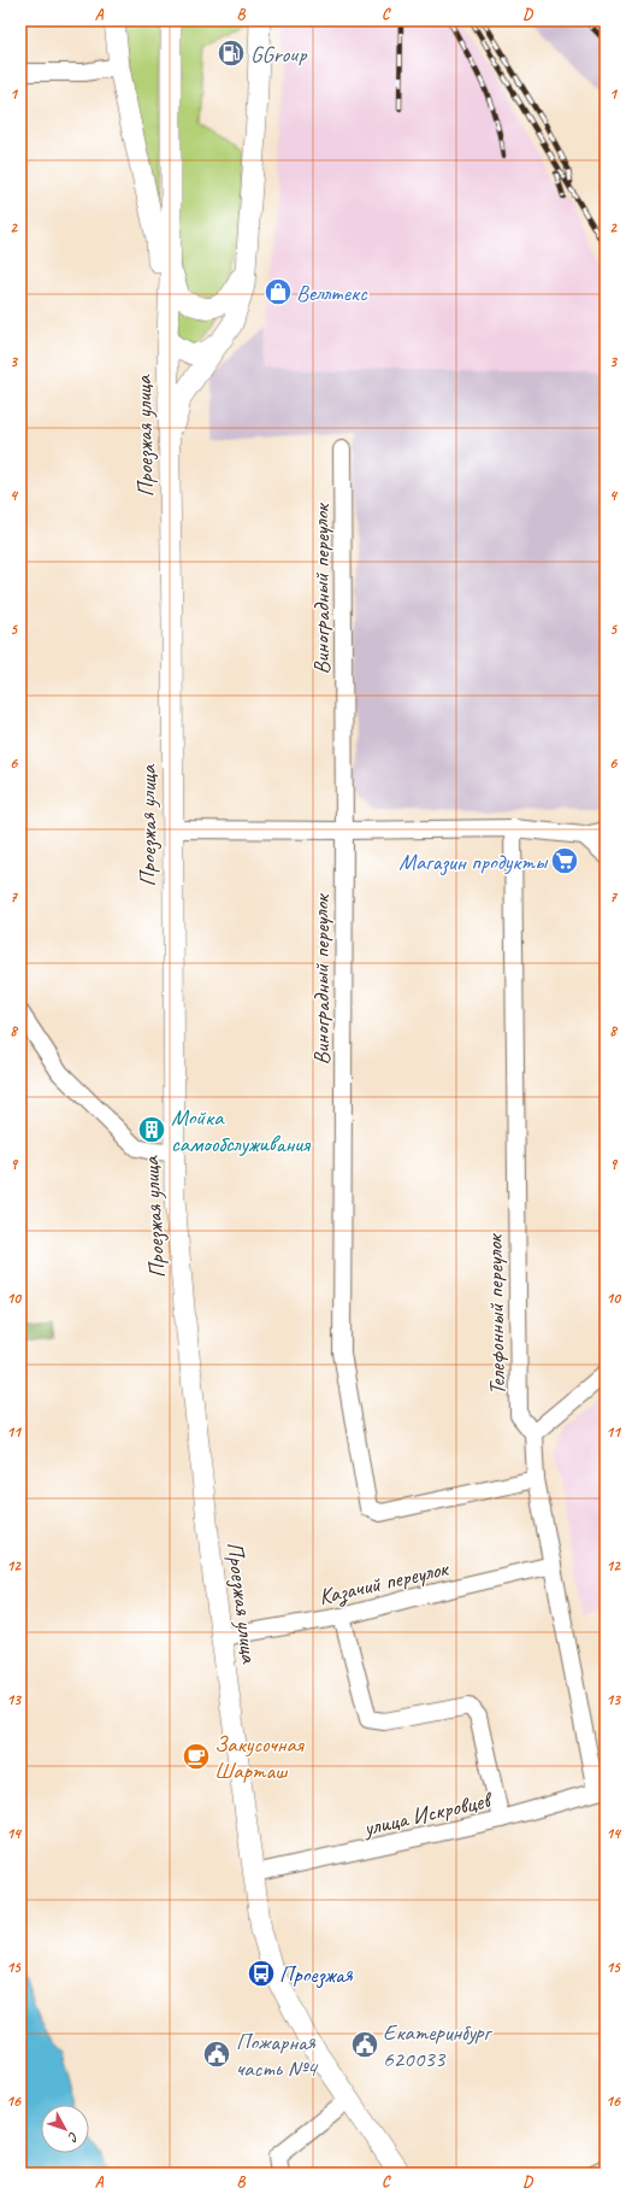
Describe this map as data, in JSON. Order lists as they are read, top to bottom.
{
  "streets": {
    "main road": ["Проезжая улица"],
    "street": [
      "Виноградный переулок",
      "Телефонный переулок",
      "Казачий переулок",
      "улица Искровцев"
    ]
  },
  "crossings": [
    ["Проезжая улица", "Казачий переулок"],
    ["Проезжая улица", "улица Искровцев"]
  ],
  "places": {
    "fuel station": ["GGroup"],
    "shop": ["Веллтекс"],
    "supermarket": ["Магазин продукты"],
    "building": ["Мойка самообслуживания"],
    "cafe": ["Закусочная Шарташ"],
    "bus stop": ["Проезжая"],
    "public building": ["Екатеринбург 620033", "Пожарная часть №4"]
  },
  "north": "bottom right",
  "grid": {
    "columns": [
      "A",
      "B",
      "C",
      "D"
    ],
    "rows": [
      "1",
      "2",
      "3",
      "4",
      "5",
      "6",
      "7",
      "8",
      "9",
      "10",
      "11",
      "12",
      "13",
      "14",
      "15",
      "16"
    ]
  }
}
